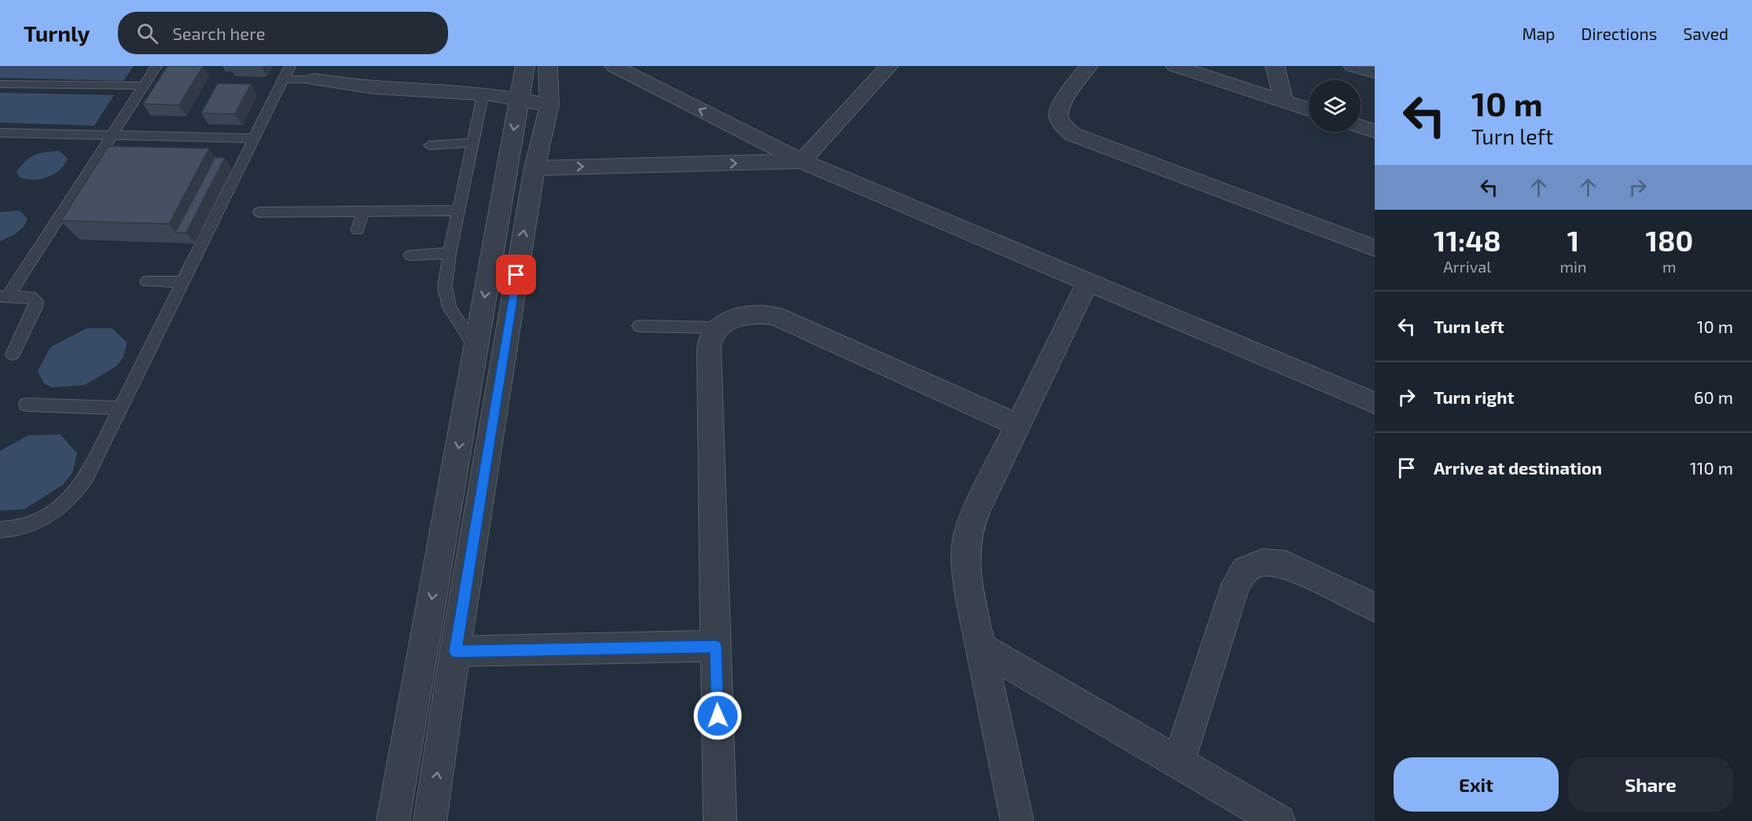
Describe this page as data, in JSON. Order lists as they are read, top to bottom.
{
  "page": {
    "header": "Turnly",
    "search": "Search here",
    "nav": ["Map", "Directions", "Saved"],
    "turn": ["10 m", "Turn left"],
    "eta": [
      "11:48",
      "Arrival",
      "1",
      "min",
      "180",
      "m"
    ],
    "list": [
      {
        "name": "Turn left",
        "value": "10 m"
      },
      {
        "name": "Turn right",
        "value": "60 m"
      },
      {
        "name": "Arrive at destination",
        "value": "110 m"
      }
    ],
    "buttons": ["Exit", "Share"]
  }
}
